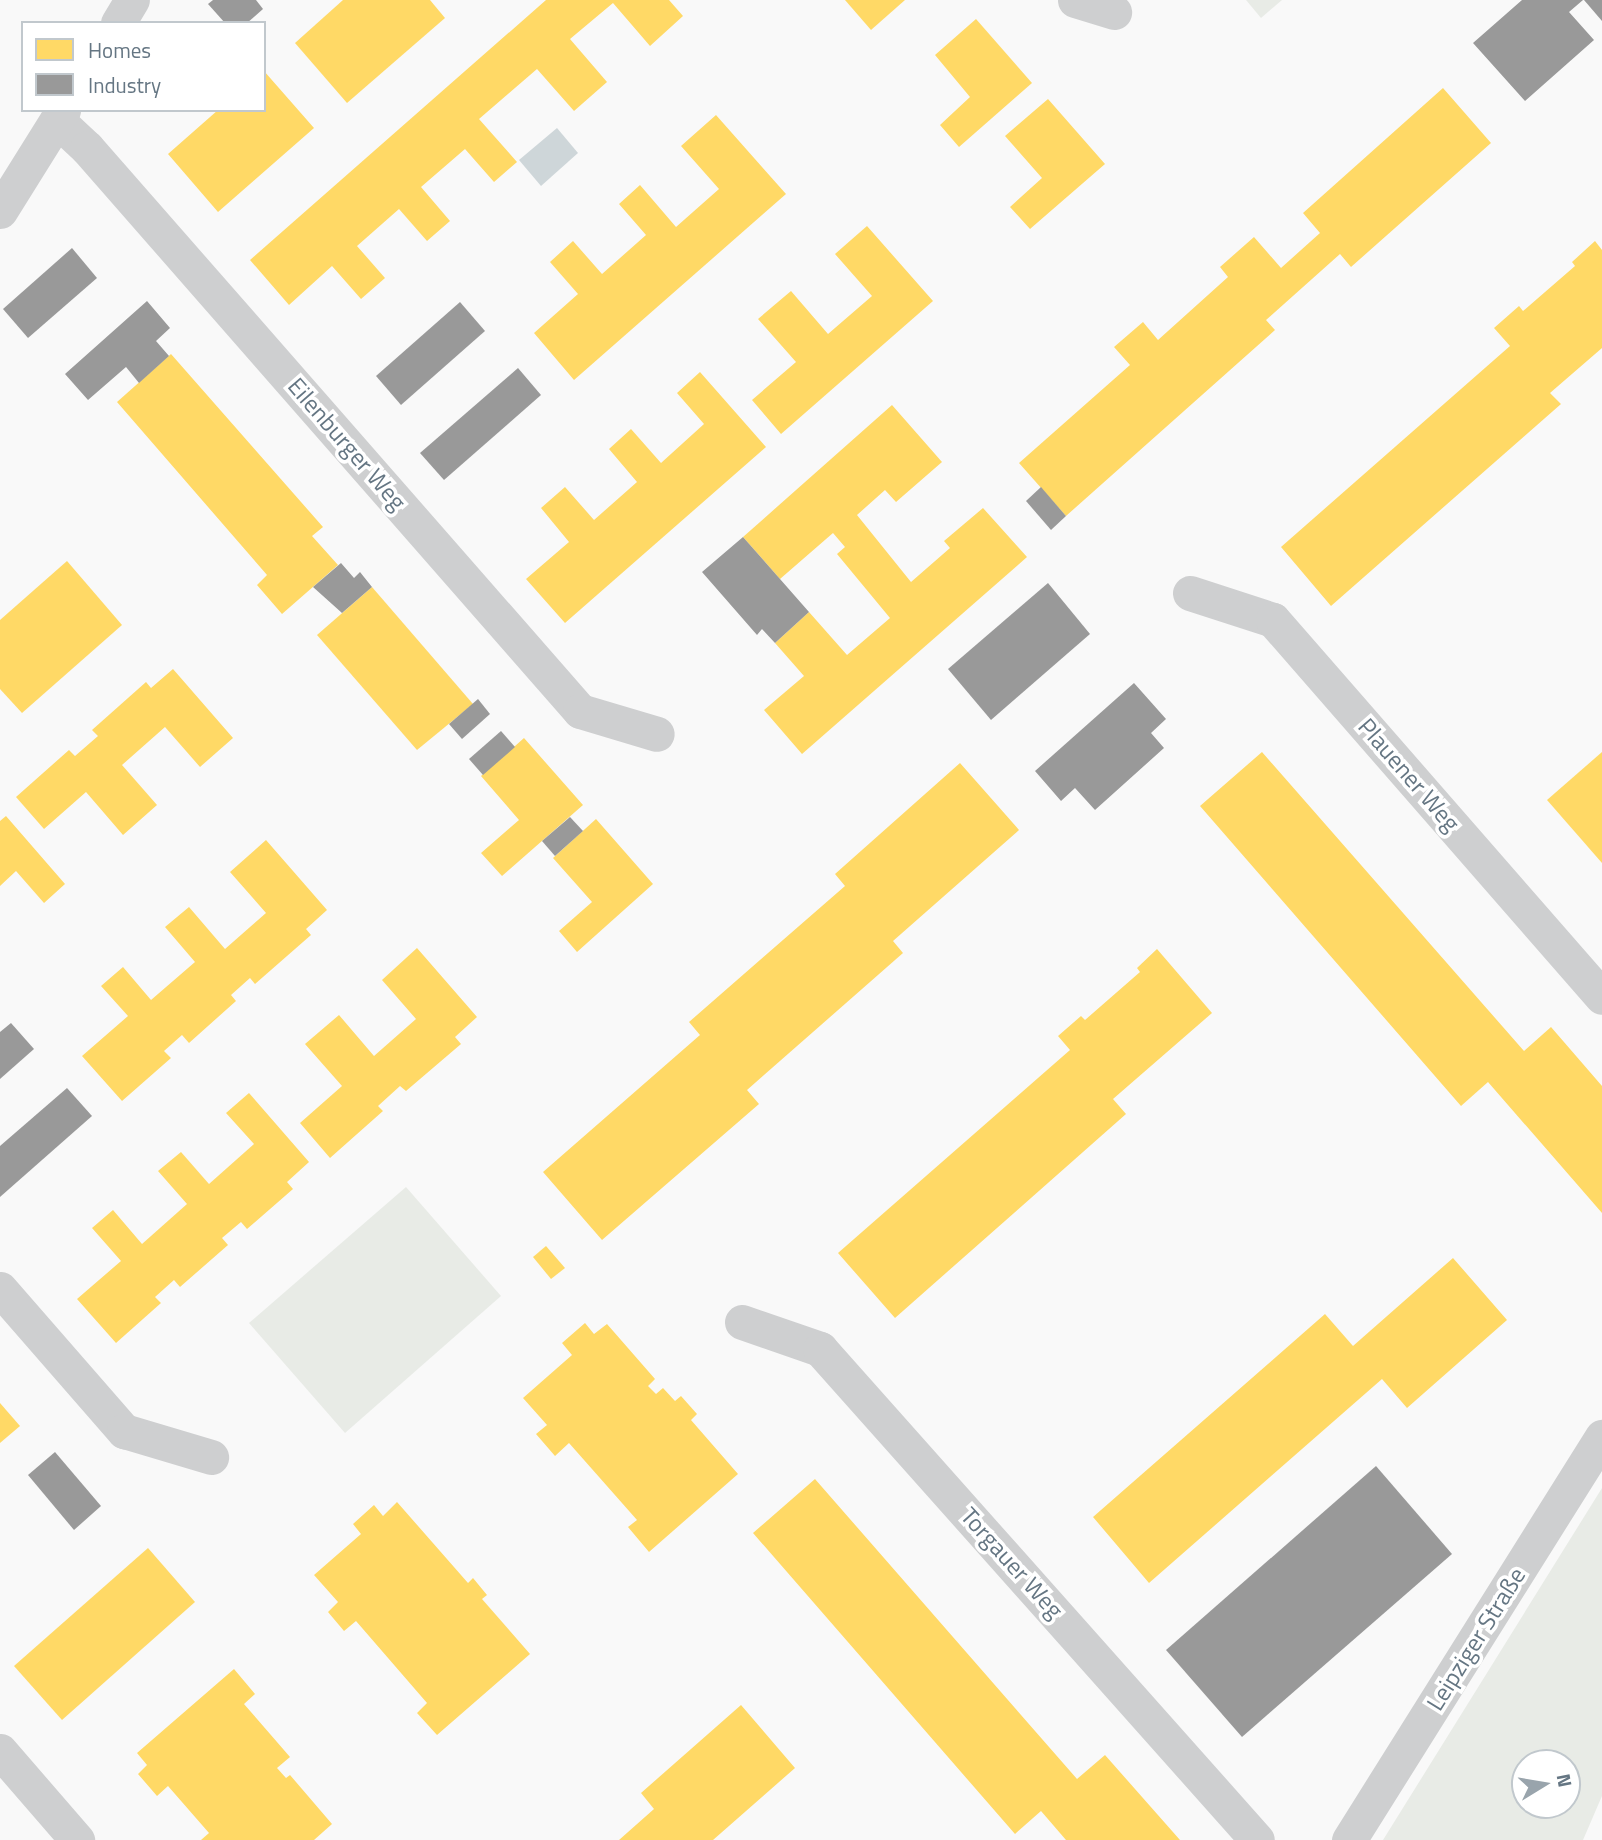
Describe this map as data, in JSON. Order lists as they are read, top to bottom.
{
  "streets": {
    "street": [
      "Eilenburger Weg",
      "Plauener Weg",
      "Torgauer Weg",
      "Leipziger Straße"
    ]
  },
  "legend": ["Homes", "Industry"],
  "north": "right"
}
